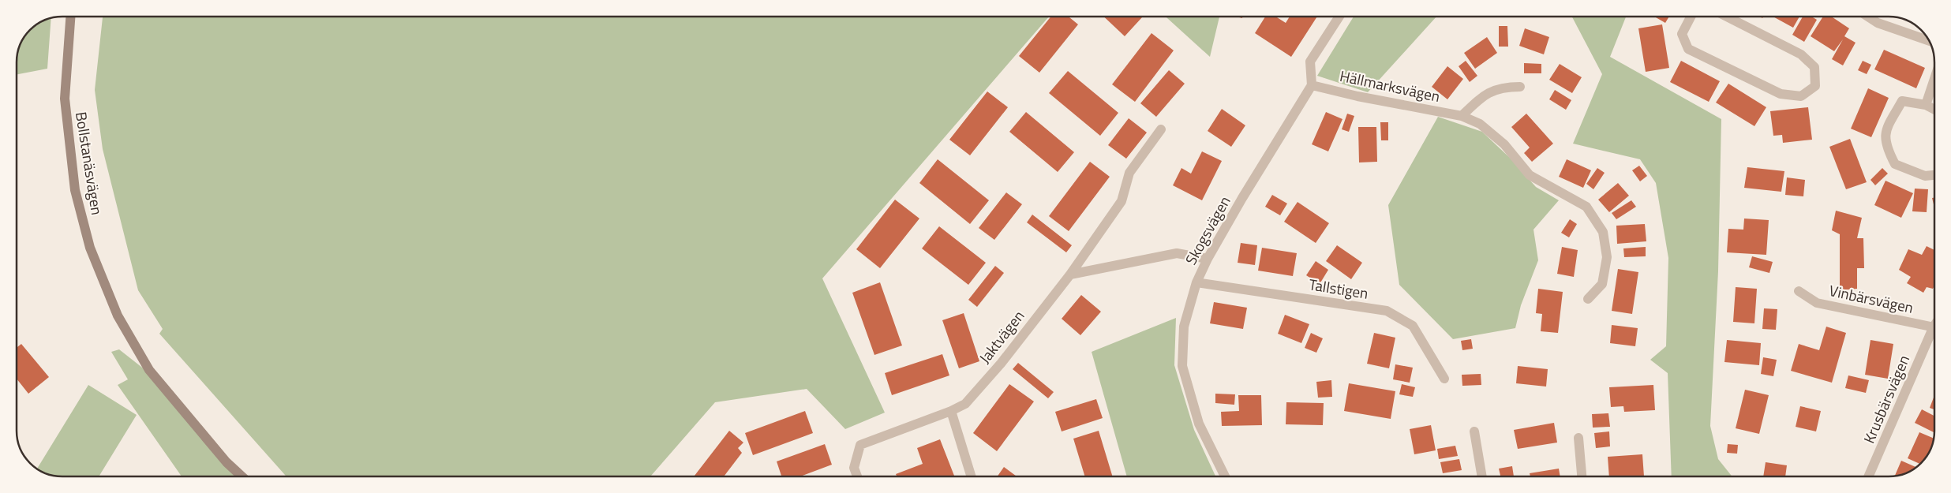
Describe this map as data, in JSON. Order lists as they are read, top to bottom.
{
  "streets": {
    "street": [
      "Hällmarksvägen",
      "Bollstanäsvägen",
      "Skogsvägen",
      "Tallstigen",
      "Vinbärsvägen",
      "Jaktvägen",
      "Krusbärsvägen"
    ]
  },
  "crossings": [
    ["Hällmarksvägen", "Skogsvägen"],
    ["Skogsvägen", "Tallstigen"]
  ]
}
